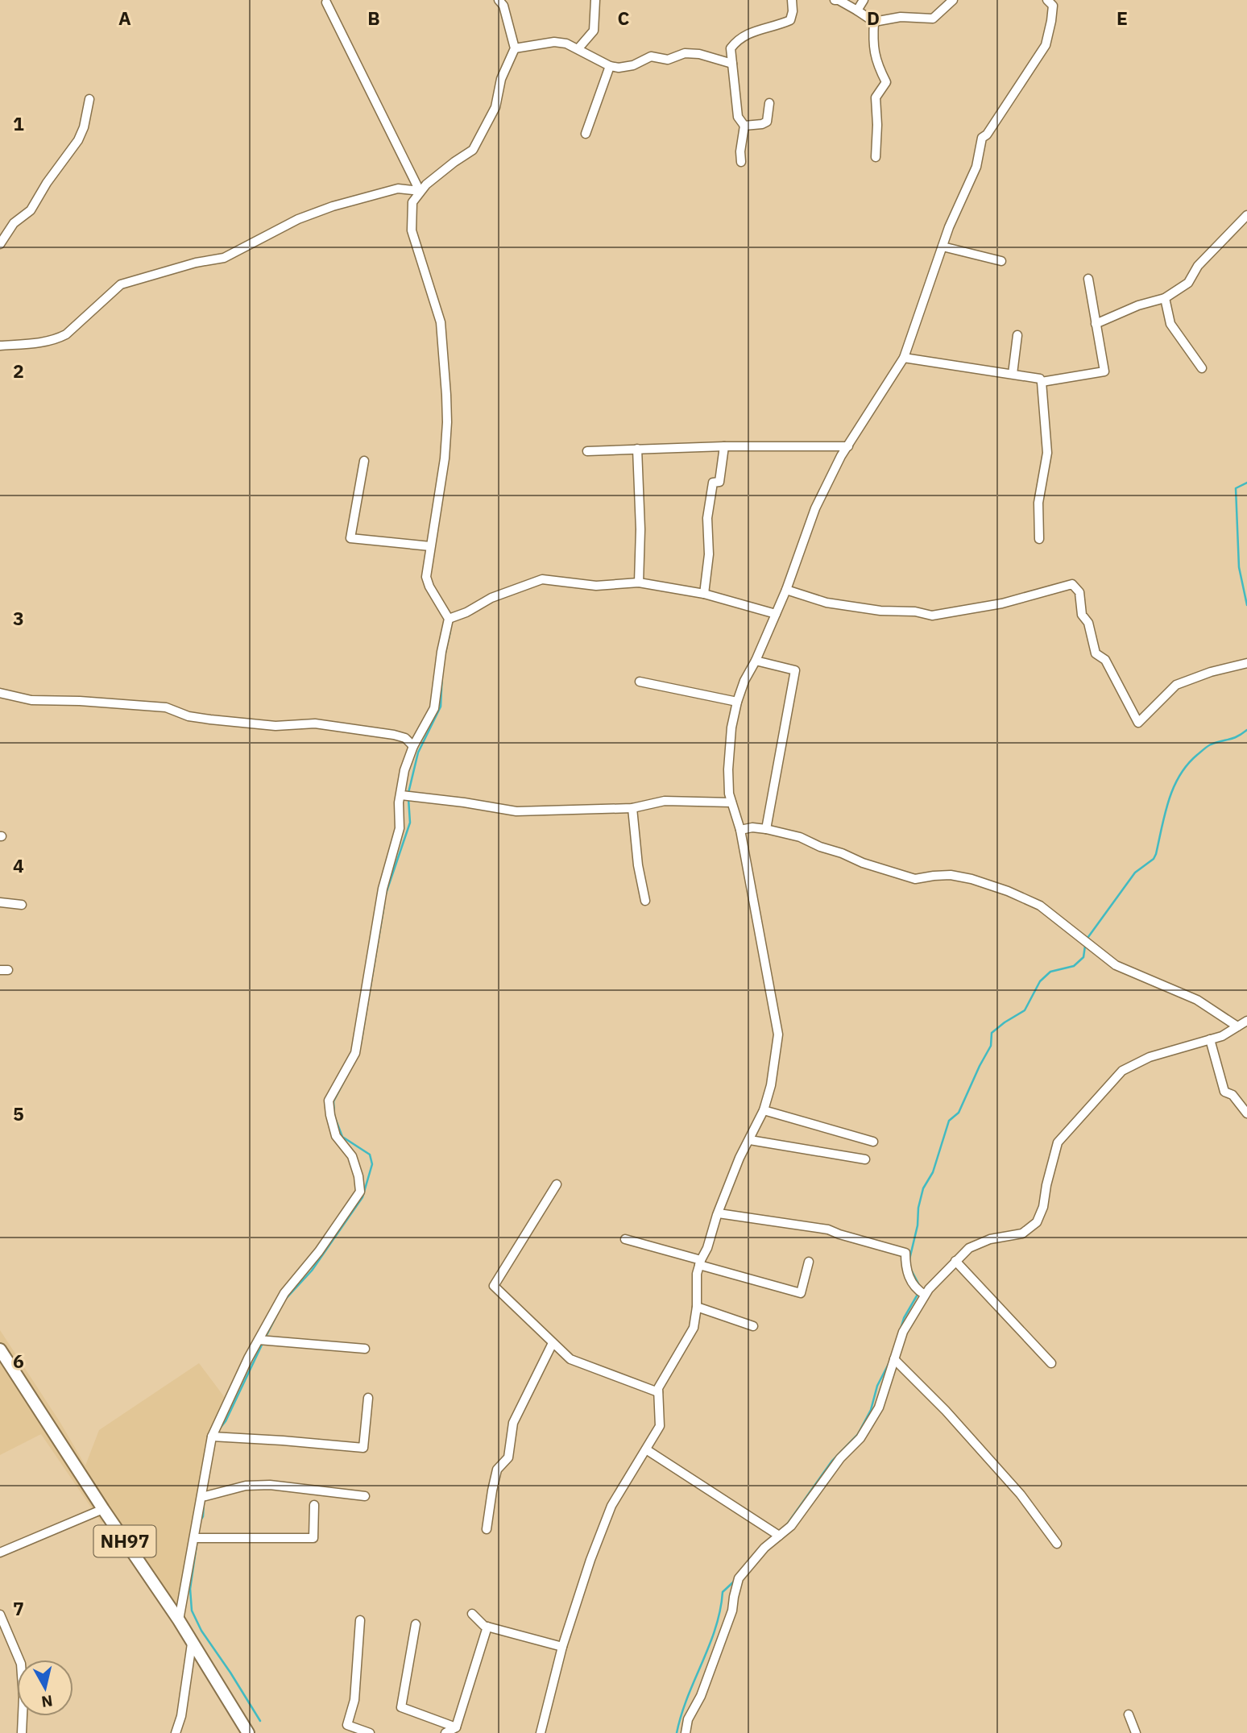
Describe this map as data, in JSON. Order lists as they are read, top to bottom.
{
  "streets": {
    "highway": ["NH97"]
  },
  "north": "bottom",
  "grid": {
    "columns": [
      "A",
      "B",
      "C",
      "D",
      "E"
    ],
    "rows": [
      "1",
      "2",
      "3",
      "4",
      "5",
      "6",
      "7"
    ]
  }
}
